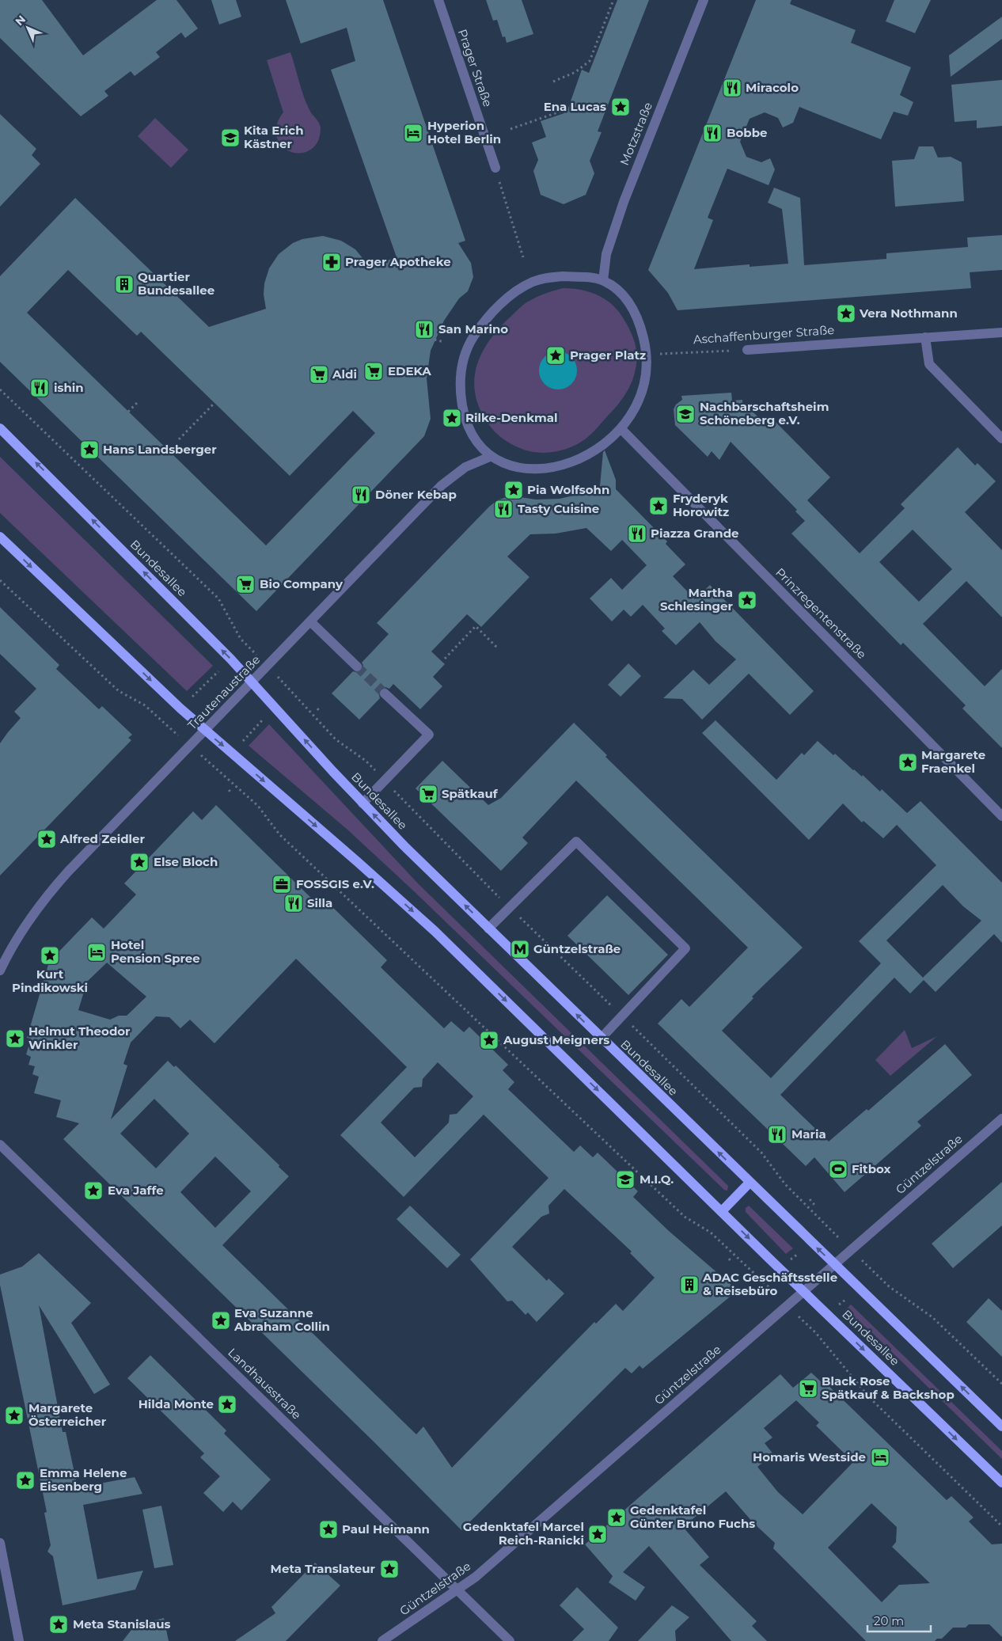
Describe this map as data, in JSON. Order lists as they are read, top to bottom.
{
  "streets": {
    "main road": ["Bundesallee"],
    "street": [
      "Prager Straße",
      "Motzstraße",
      "Aschaffenburger Straße",
      "Prinzregentenstraße",
      "Trautenaustraße",
      "Güntzelstraße",
      "Landhausstraße"
    ]
  },
  "crossings": [
    ["Bundesallee", "Trautenaustraße"],
    ["Bundesallee", "Güntzelstraße"],
    ["Güntzelstraße", "Landhausstraße"]
  ],
  "places": {
    "restaurant": [
      "Miracolo",
      "Bobbe",
      "San Marino",
      "ishin",
      "Döner Kebap",
      "Tasty Cuisine",
      "Piazza Grande",
      "Silla",
      "Maria"
    ],
    "place": [
      "Ena Lucas",
      "Vera Nothmann",
      "Prager Platz",
      "Rilke-Denkmal",
      "Hans Landsberger",
      "Pia Wolfsohn",
      "Fryderyk Horowitz",
      "Martha Schlesinger",
      "Margarete Fraenkel",
      "Alfred Zeidler",
      "Else Bloch",
      "Kurt Pindikowski",
      "Helmut Theodor Winkler",
      "August Meigners",
      "Eva Jaffe",
      "Eva Suzanne Abraham Collin",
      "Hilda Monte",
      "Margarete Österreicher",
      "Emma Helene Eisenberg",
      "Gedenktafel Günter Bruno Fuchs",
      "Paul Heimann",
      "Gedenktafel Marcel Reich-Ranicki",
      "Meta Translateur",
      "Meta Stanislaus"
    ],
    "hotel": ["Hyperion Hotel Berlin", "Hotel Pension Spree", "Homaris Westside"],
    "school or university": ["Kita Erich Kästner", "Nachbarschaftsheim Schöneberg e.V.", "M.I.Q."],
    "pharmacy": ["Prager Apotheke"],
    "building": ["Quartier Bundesallee", "ADAC Geschäftsstelle & Reisebüro"],
    "supermarket": [
      "EDEKA",
      "Aldi",
      "Bio Company",
      "Spätkauf",
      "Black Rose Spätkauf & Backshop"
    ],
    "office": ["FOSSGIS e.V."],
    "metro station": ["Güntzelstraße"],
    "sports": ["Fitbox"]
  },
  "scale_bar": "20 m",
  "north": "top left"
}
